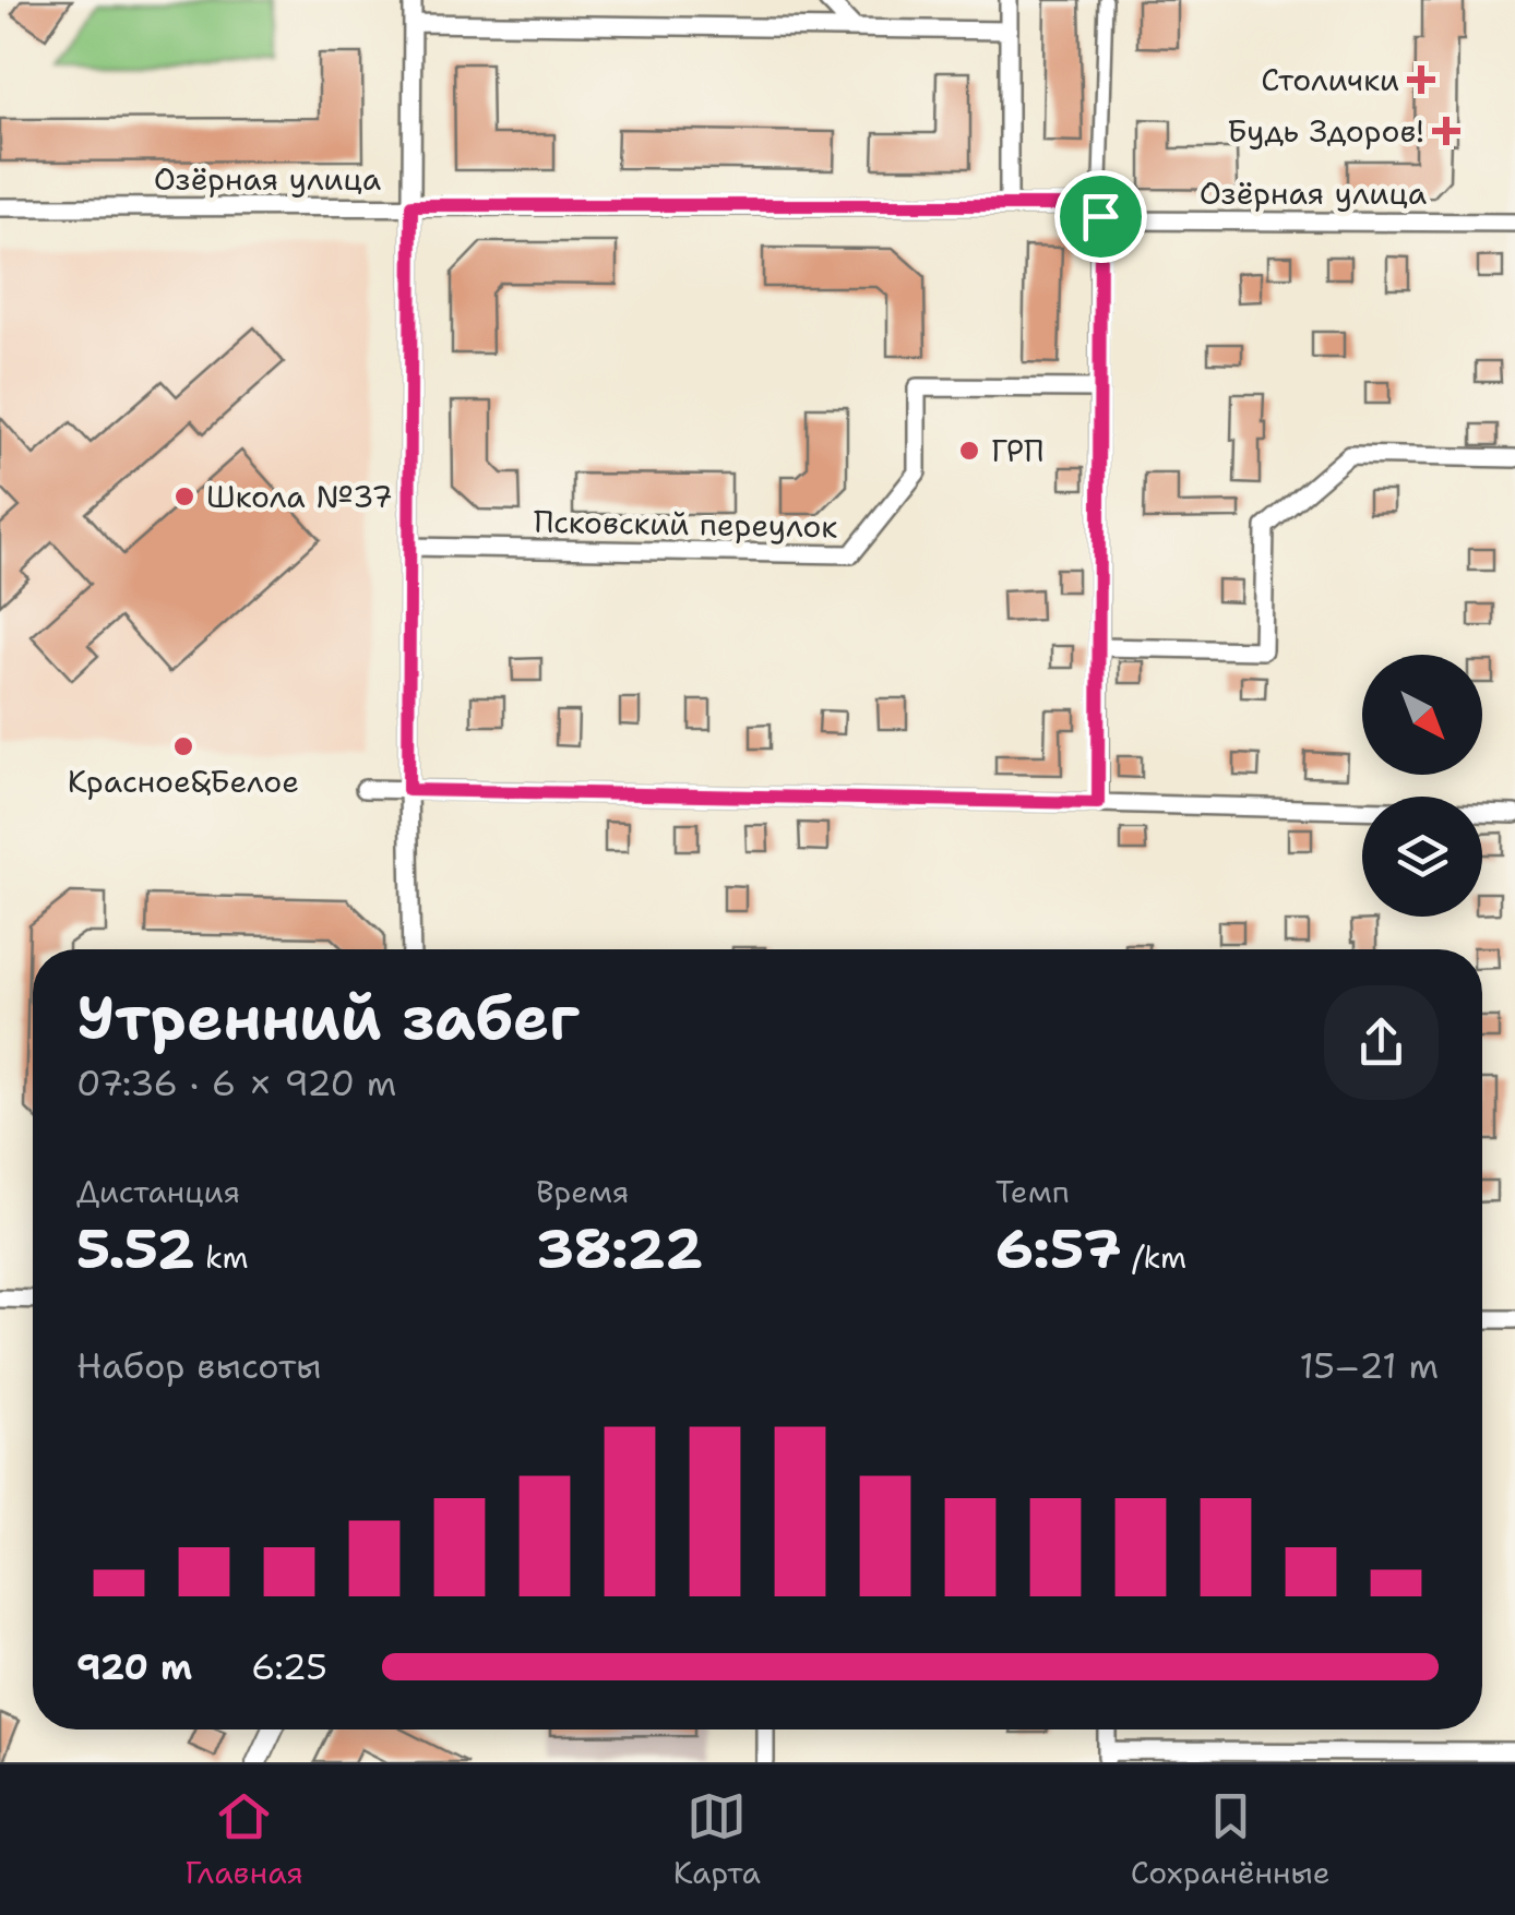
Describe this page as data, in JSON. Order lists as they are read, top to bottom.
{
  "streets": {
    "street": ["Озёрная улица", "Псковский переулок"]
  },
  "places": {
    "health": ["Столички", "Будь Здоров!"],
    "other": ["ГРП", "Школа №37", "Красное&Белое"]
  },
  "north": "bottom right",
  "page": {
    "heading": ["Утренний забег", "07:36 · 6 × 920 m"],
    "stats": [
      ["Дистанция", "5.52 km"],
      ["Время", "38:22"],
      ["Темп", "6:57 /km"]
    ],
    "chart": ["Набор высоты", "15–21 m"],
    "list": [
      {
        "name": "920 m",
        "note": "6:25"
      }
    ],
    "tabs": ["Главная", "Карта", "Сохранённые"]
  }
}
